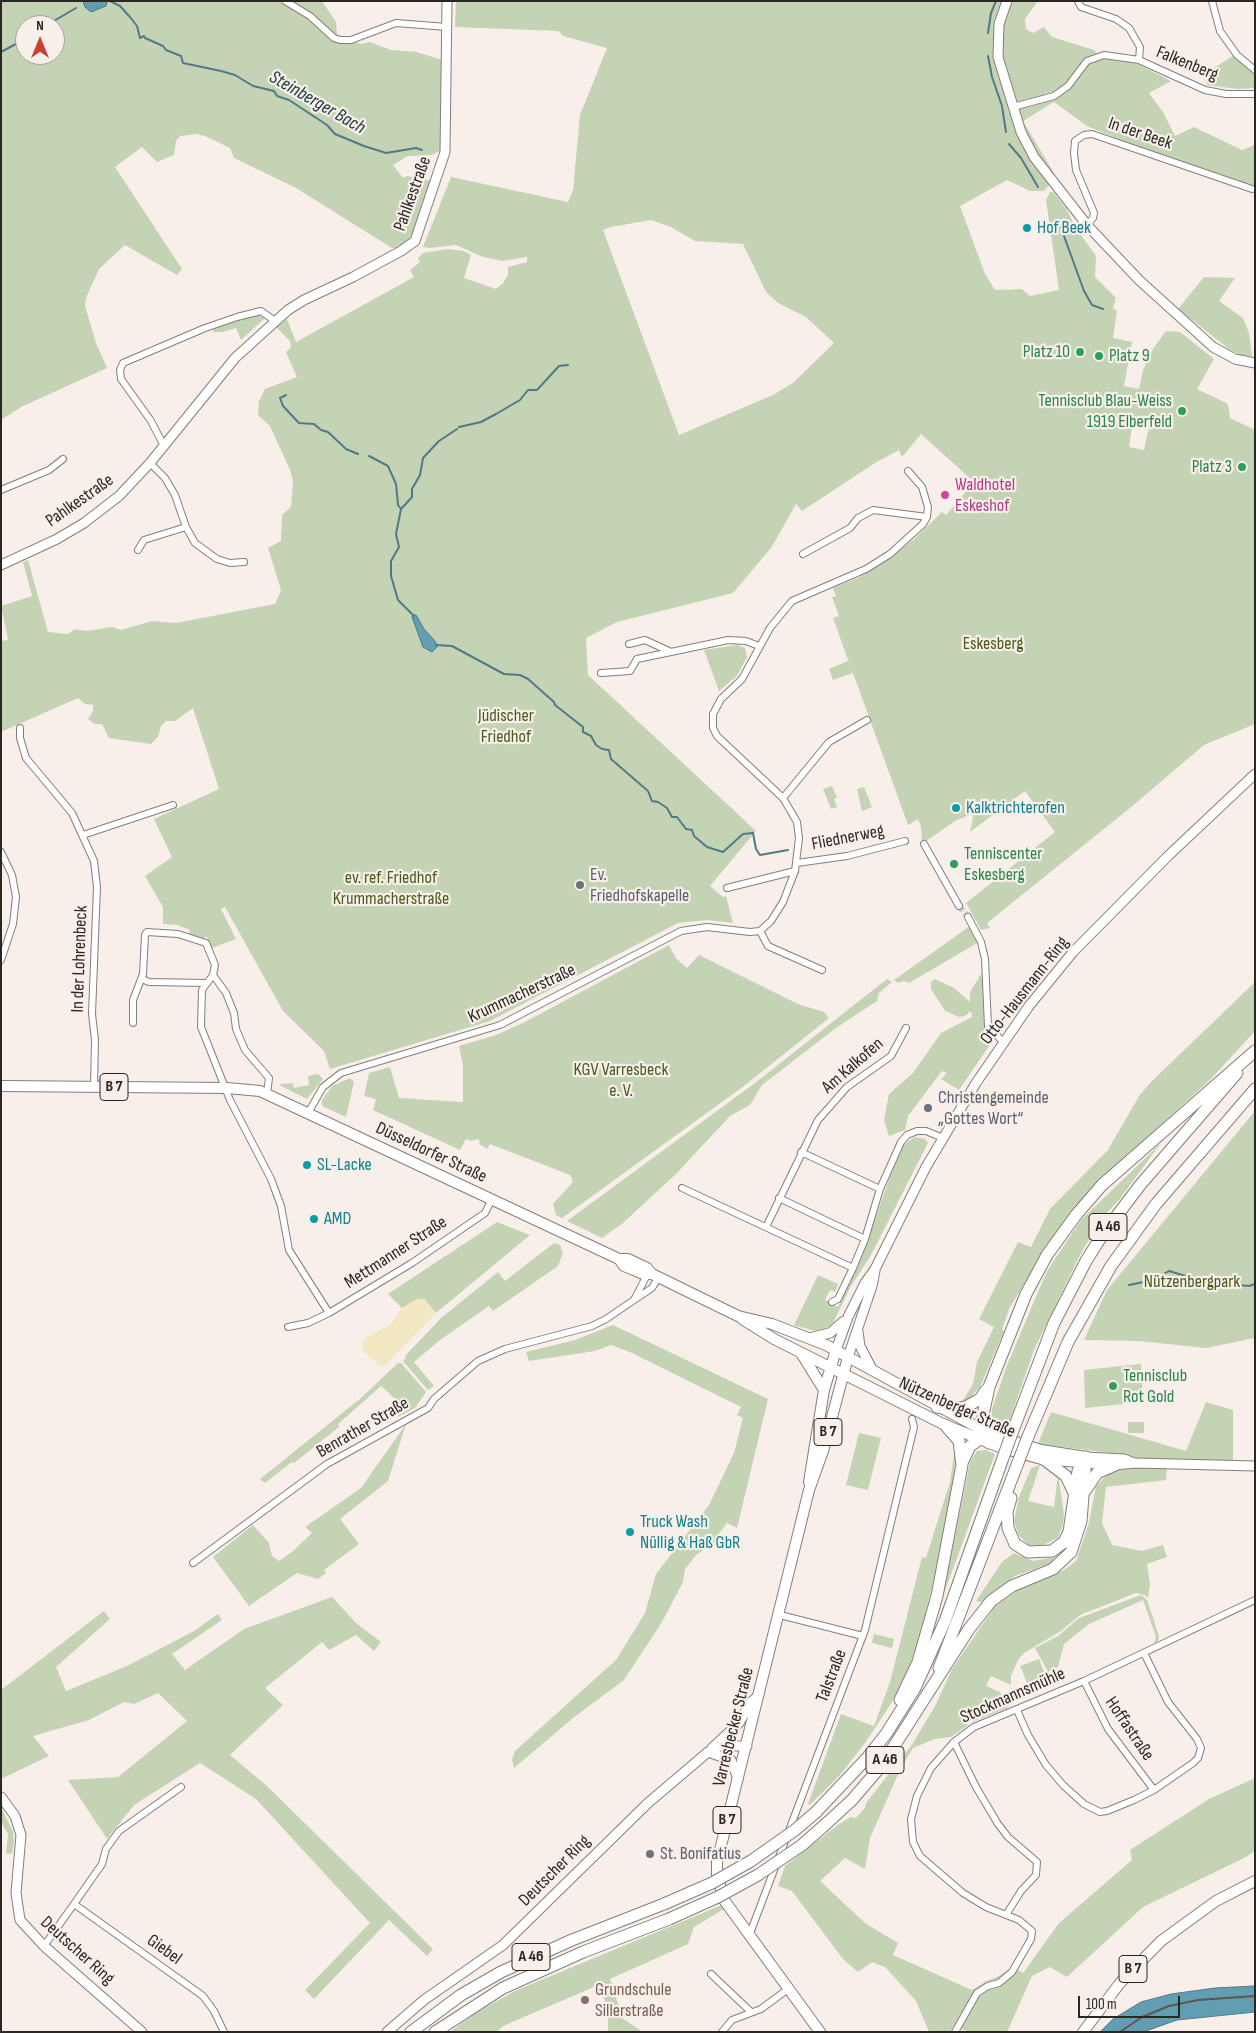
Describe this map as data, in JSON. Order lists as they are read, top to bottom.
{
  "streets": {
    "highway": ["A 46"],
    "main road": [
      "B 7",
      "Düsseldorfer Straße",
      "Nützenberger Straße",
      "Varresbecker Straße"
    ],
    "street": [
      "Falkenberg",
      "In der Beek",
      "Pahlkestraße",
      "Fliednerweg",
      "In der Lohrenbeck",
      "Otto-Hausmann-Ring",
      "Krummacherstraße",
      "Am Kalkofen",
      "Mettmanner Straße",
      "Benrather Straße",
      "Talstraße",
      "Stockmannsmühle",
      "Hoffastraße",
      "Deutscher Ring",
      "Giebel"
    ]
  },
  "crossings": [
    ["In der Lohrenbeck", "Düsseldorfer Straße"],
    ["Otto-Hausmann-Ring", "B 7"],
    ["Otto-Hausmann-Ring", "Düsseldorfer Straße"],
    ["Otto-Hausmann-Ring", "Nützenberger Straße"],
    ["Krummacherstraße", "Düsseldorfer Straße"],
    ["B 7", "Düsseldorfer Straße"],
    ["B 7", "Nützenberger Straße"],
    ["B 7", "Varresbecker Straße"],
    ["Düsseldorfer Straße", "Mettmanner Straße"],
    ["Düsseldorfer Straße", "Nützenberger Straße"],
    ["Düsseldorfer Straße", "Benrather Straße"],
    ["Düsseldorfer Straße", "Varresbecker Straße"],
    ["Nützenberger Straße", "Varresbecker Straße"],
    ["Talstraße", "Varresbecker Straße"],
    ["Stockmannsmühle", "Hoffastraße"],
    ["Varresbecker Straße", "Deutscher Ring"]
  ],
  "water": ["Steinberger Bach"],
  "parks": [
    "Eskesberg",
    "Jüdischer Friedhof",
    "ev. ref. Friedhof Krummacherstraße",
    "KGV Varresbeck e. V.",
    "Nützenbergpark"
  ],
  "places": [
    "Hof Beek",
    "Platz 10",
    "Platz 9",
    "Tennisclub Blau-Weiss 1919 Elberfeld",
    "Platz 3",
    "Waldhotel Eskeshof",
    "Kalktrichterofen",
    "Tenniscenter Eskesberg",
    "Ev. Friedhofskapelle",
    "Christengemeinde „Gottes Wort“",
    "SL-Lacke",
    "AMD",
    "Tennisclub Rot Gold",
    "Truck Wash Nüllig & Haß GbR",
    "St. Bonifatius",
    "Grundschule Sillerstraße"
  ],
  "scale_bar": "100 m",
  "north": "top"
}
